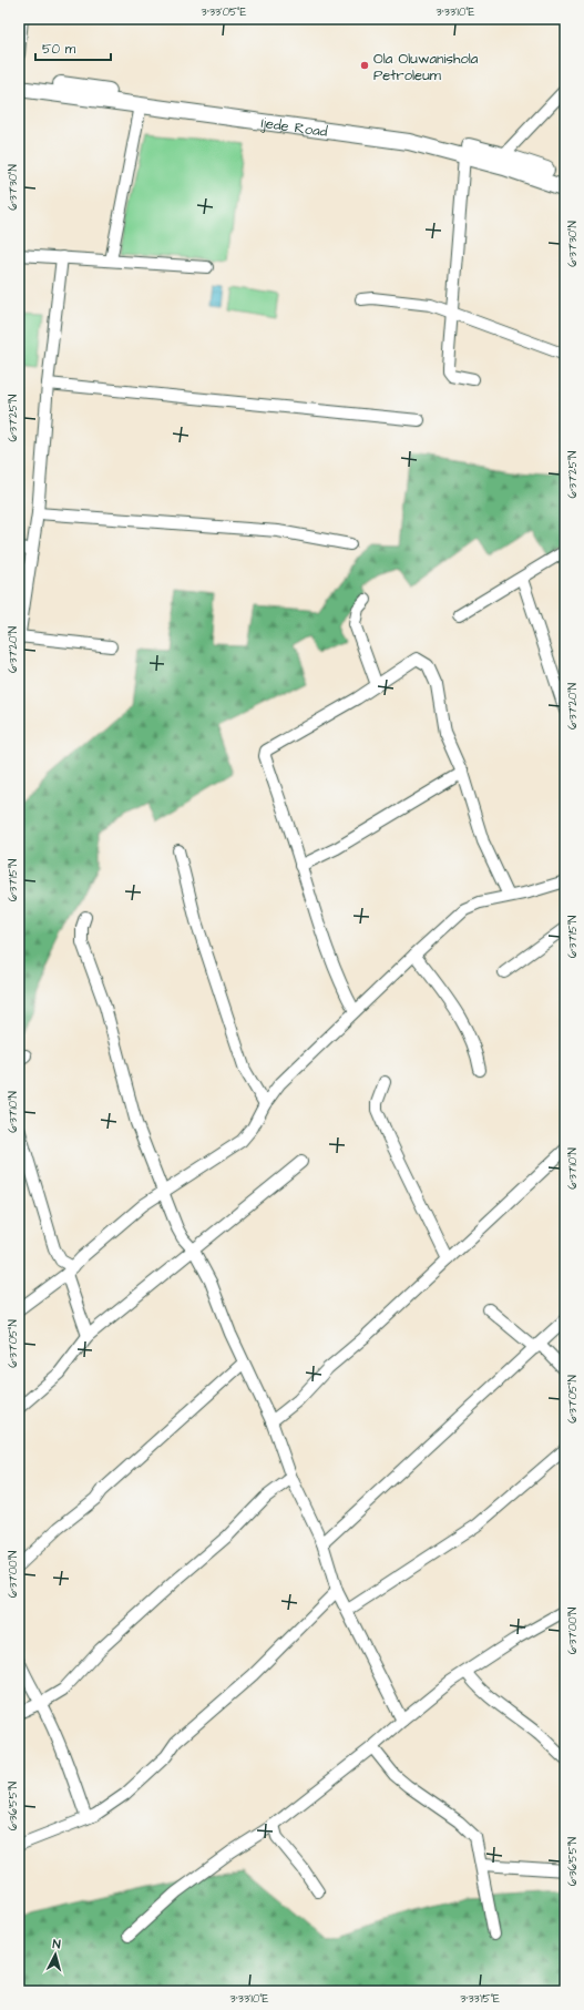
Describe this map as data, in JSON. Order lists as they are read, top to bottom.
{
  "streets": {
    "main road": ["Ijede Road"]
  },
  "places": ["Ola Oluwanishola Petroleum"],
  "scale_bar": "50 m",
  "north": "top",
  "coordinates": [
    "3°33'05\"E",
    "3°33'10\"E",
    "6°37'30\"N",
    "6°37'25\"N",
    "6°37'20\"N",
    "6°37'15\"N",
    "6°37'10\"N",
    "6°37'05\"N",
    "6°37'00\"N",
    "6°36'55\"N",
    "3°33'15\"E"
  ]
}
